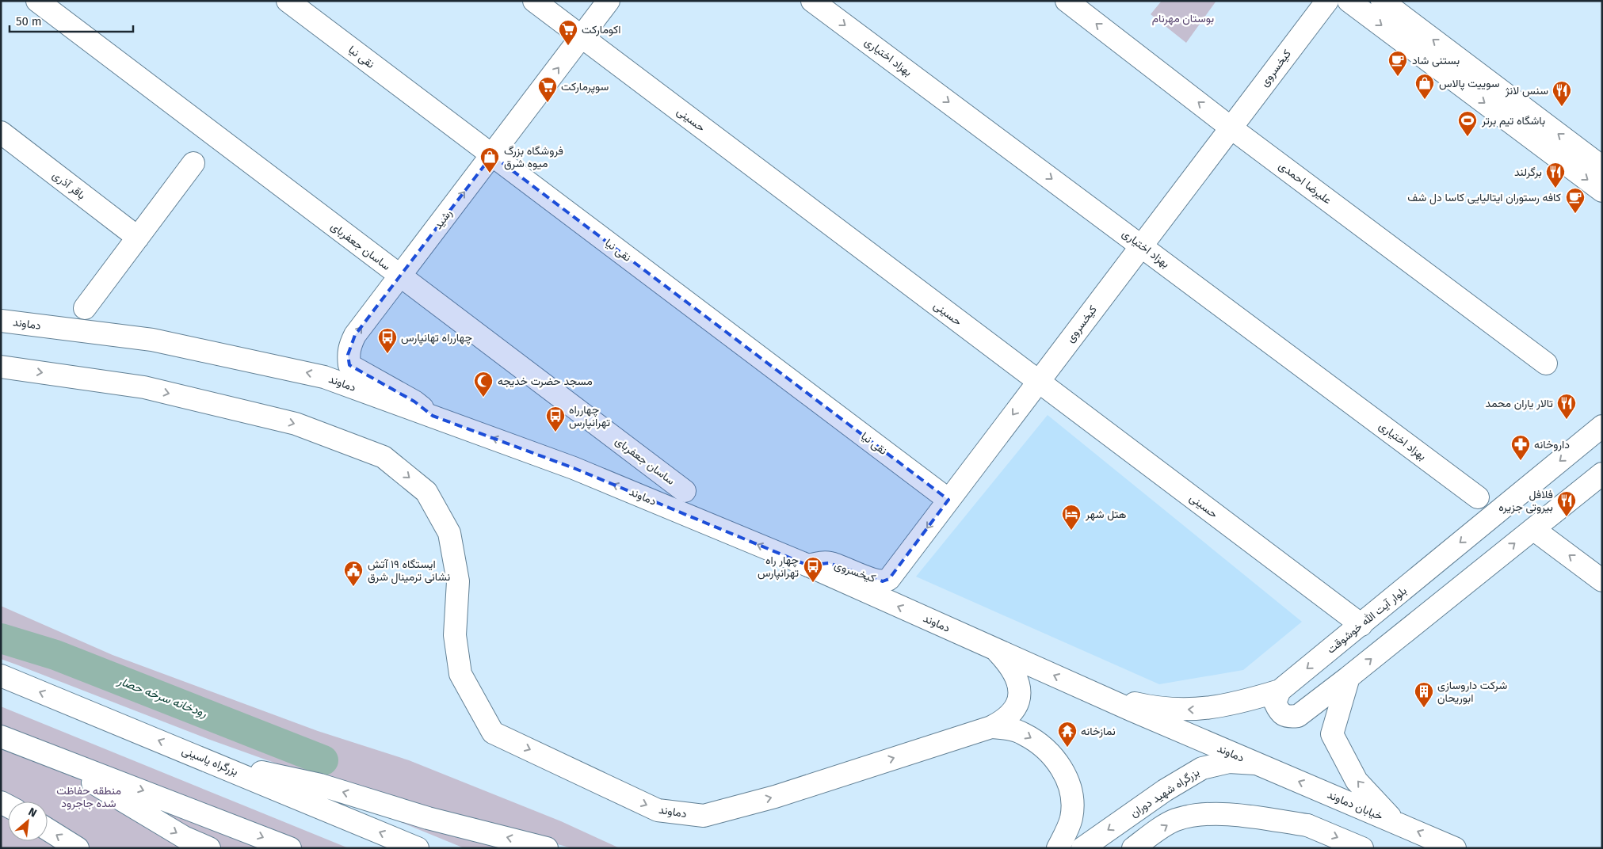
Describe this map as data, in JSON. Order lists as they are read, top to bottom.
{
  "streets": {
    "main road": [
      "نقی نیا",
      "بهزاد اختیاری",
      "کیخسروی",
      "حسینی",
      "علیرضا احمدی",
      "باقر آذری",
      "رشید",
      "ساسان جعفربای",
      "دماوند",
      "بلوار آیت الله خوشوقت",
      "بزرگراه یاسینی",
      "بزرگراه شهید دوران",
      "خیابان دماوند"
    ]
  },
  "crossings": [
    ["نقی نیا", "کیخسروی"],
    ["نقی نیا", "رشید"],
    ["بهزاد اختیاری", "کیخسروی"],
    ["کیخسروی", "حسینی"],
    ["کیخسروی", "علیرضا احمدی"],
    ["کیخسروی", "دماوند"],
    ["حسینی", "رشید"],
    ["حسینی", "بلوار آیت الله خوشوقت"],
    ["رشید", "ساسان جعفربای"],
    ["رشید", "دماوند"],
    ["دماوند", "بلوار آیت الله خوشوقت"],
    ["دماوند", "بزرگراه شهید دوران"],
    ["دماوند", "خیابان دماوند"],
    ["بزرگراه شهید دوران", "خیابان دماوند"]
  ],
  "one_way": [
    "بهزاد اختیاری",
    "کیخسروی",
    "رشید",
    "بزرگراه شهید دوران",
    "خیابان دماوند"
  ],
  "water": ["رودخانه سرخه حصار"],
  "parks": ["بوستان مهرنام", "منطقه حفاظت شده جاجرود"],
  "places": {
    "supermarket": ["اکومارکت", "سوپرمارکت"],
    "cafe": ["بستنی شاد", "کافه رستوران ایتالیایی کاسا دل شف"],
    "shop": ["سوییت پالاس", "فروشگاه بزرگ میوه شرق"],
    "restaurant": [
      "سنس لانژ",
      "برگرلند",
      "تالار یاران محمد",
      "فلافل بیروتی جزیره"
    ],
    "sports": ["باشگاه تیم برتر"],
    "bus stop": ["چهارراه تهانپارس", "چهارراه تهرانپارس", "چهار راه تهرانپارس"],
    "mosque": ["مسجد حضرت خدیجه"],
    "pharmacy": ["داروخانه"],
    "hotel": ["هتل شهر"],
    "public building": ["ایستگاه ۱۹ آتش نشانی ترمینال شرق"],
    "building": ["شرکت داروسازی ابوریحان"],
    "temple": ["نمازخانه"]
  },
  "scale_bar": "50 m",
  "north": "top right"
}
